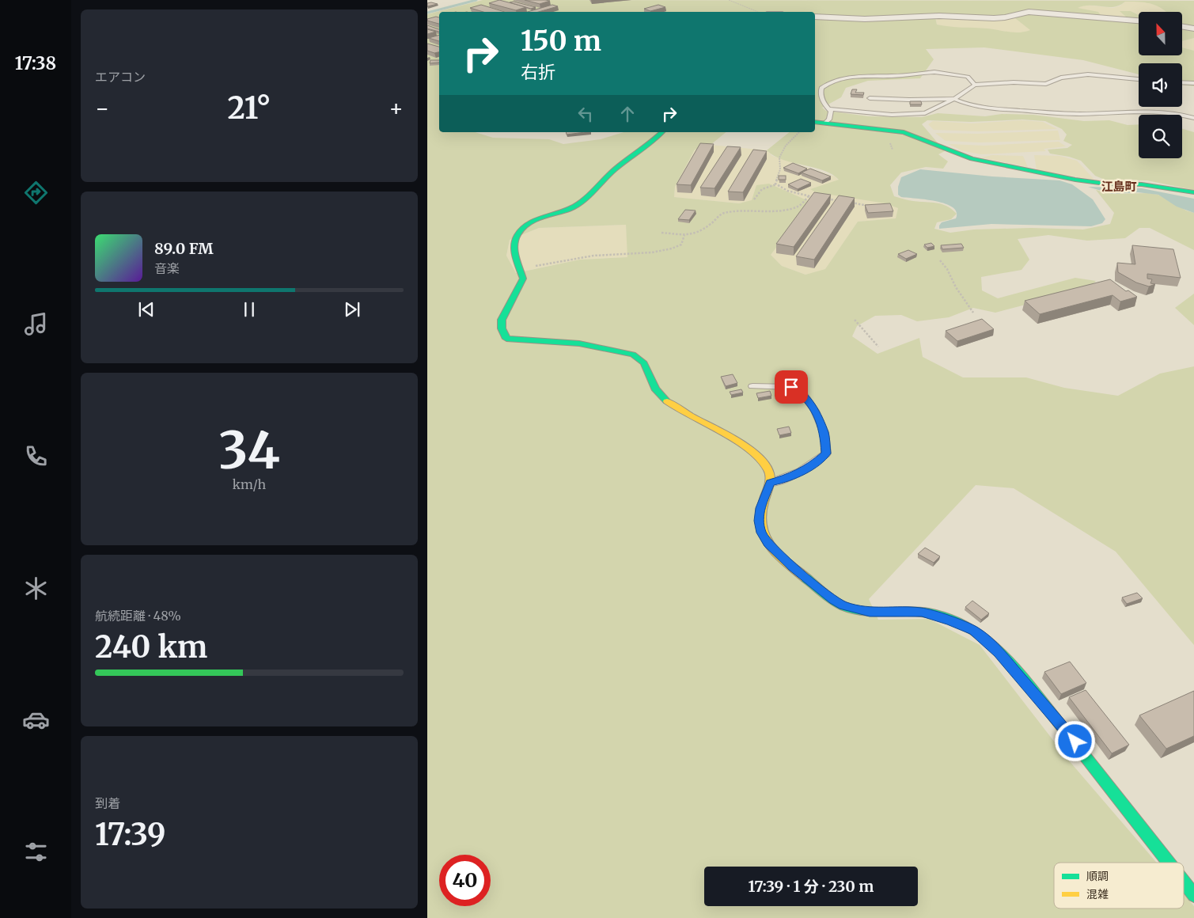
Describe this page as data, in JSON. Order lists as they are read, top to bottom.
{
  "districts": ["江島町"],
  "legend": ["順調", "混雑"],
  "north": "top",
  "page": {
    "tabs": "17:38",
    "tile": [
      "エアコン",
      ["34", "km/h"],
      ["航続距離 · 48%", "240 km"],
      ["到着", "17:39"]
    ],
    "turn": ["150 m", "右折"],
    "heat": ["−", "21°", "+"],
    "song": ["89.0 FM", "音楽"],
    "limit": "40",
    "trip": "17:39 · 1 分 · 230 m"
  }
}
